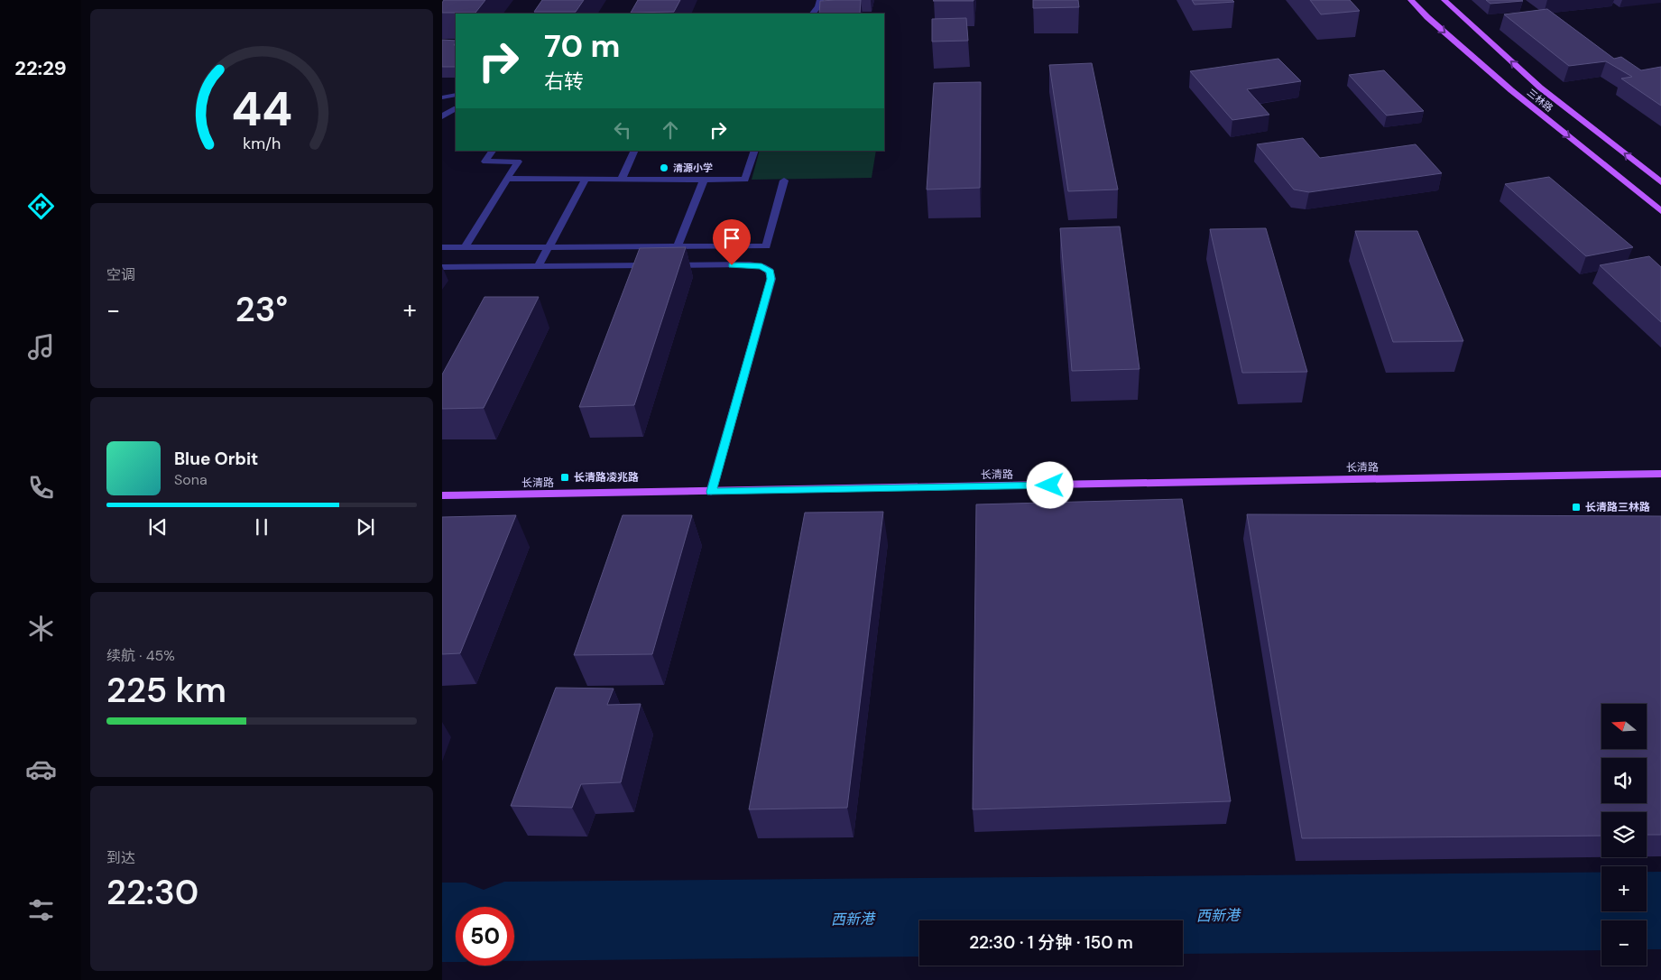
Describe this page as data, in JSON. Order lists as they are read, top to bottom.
{
  "streets": {
    "main road": ["三林路", "长清路"]
  },
  "water": ["西新港"],
  "places": {
    "other": ["清源小学"],
    "transit": ["长清路凌兆路", "长清路三林路"]
  },
  "north": "left",
  "page": {
    "tabs": "22:29",
    "turn": ["70 m", "右转"],
    "tile": [
      "空调",
      ["续航 · 45%", "225 km"],
      ["到达", "22:30"]
    ],
    "heat": ["−", "23°", "+"],
    "song": ["Blue Orbit", "Sona"],
    "map_buttons": ["+", "−"],
    "limit": "50",
    "trip": "22:30 · 1 分钟 · 150 m",
    "gauge": ["44", "km/h"]
  }
}
